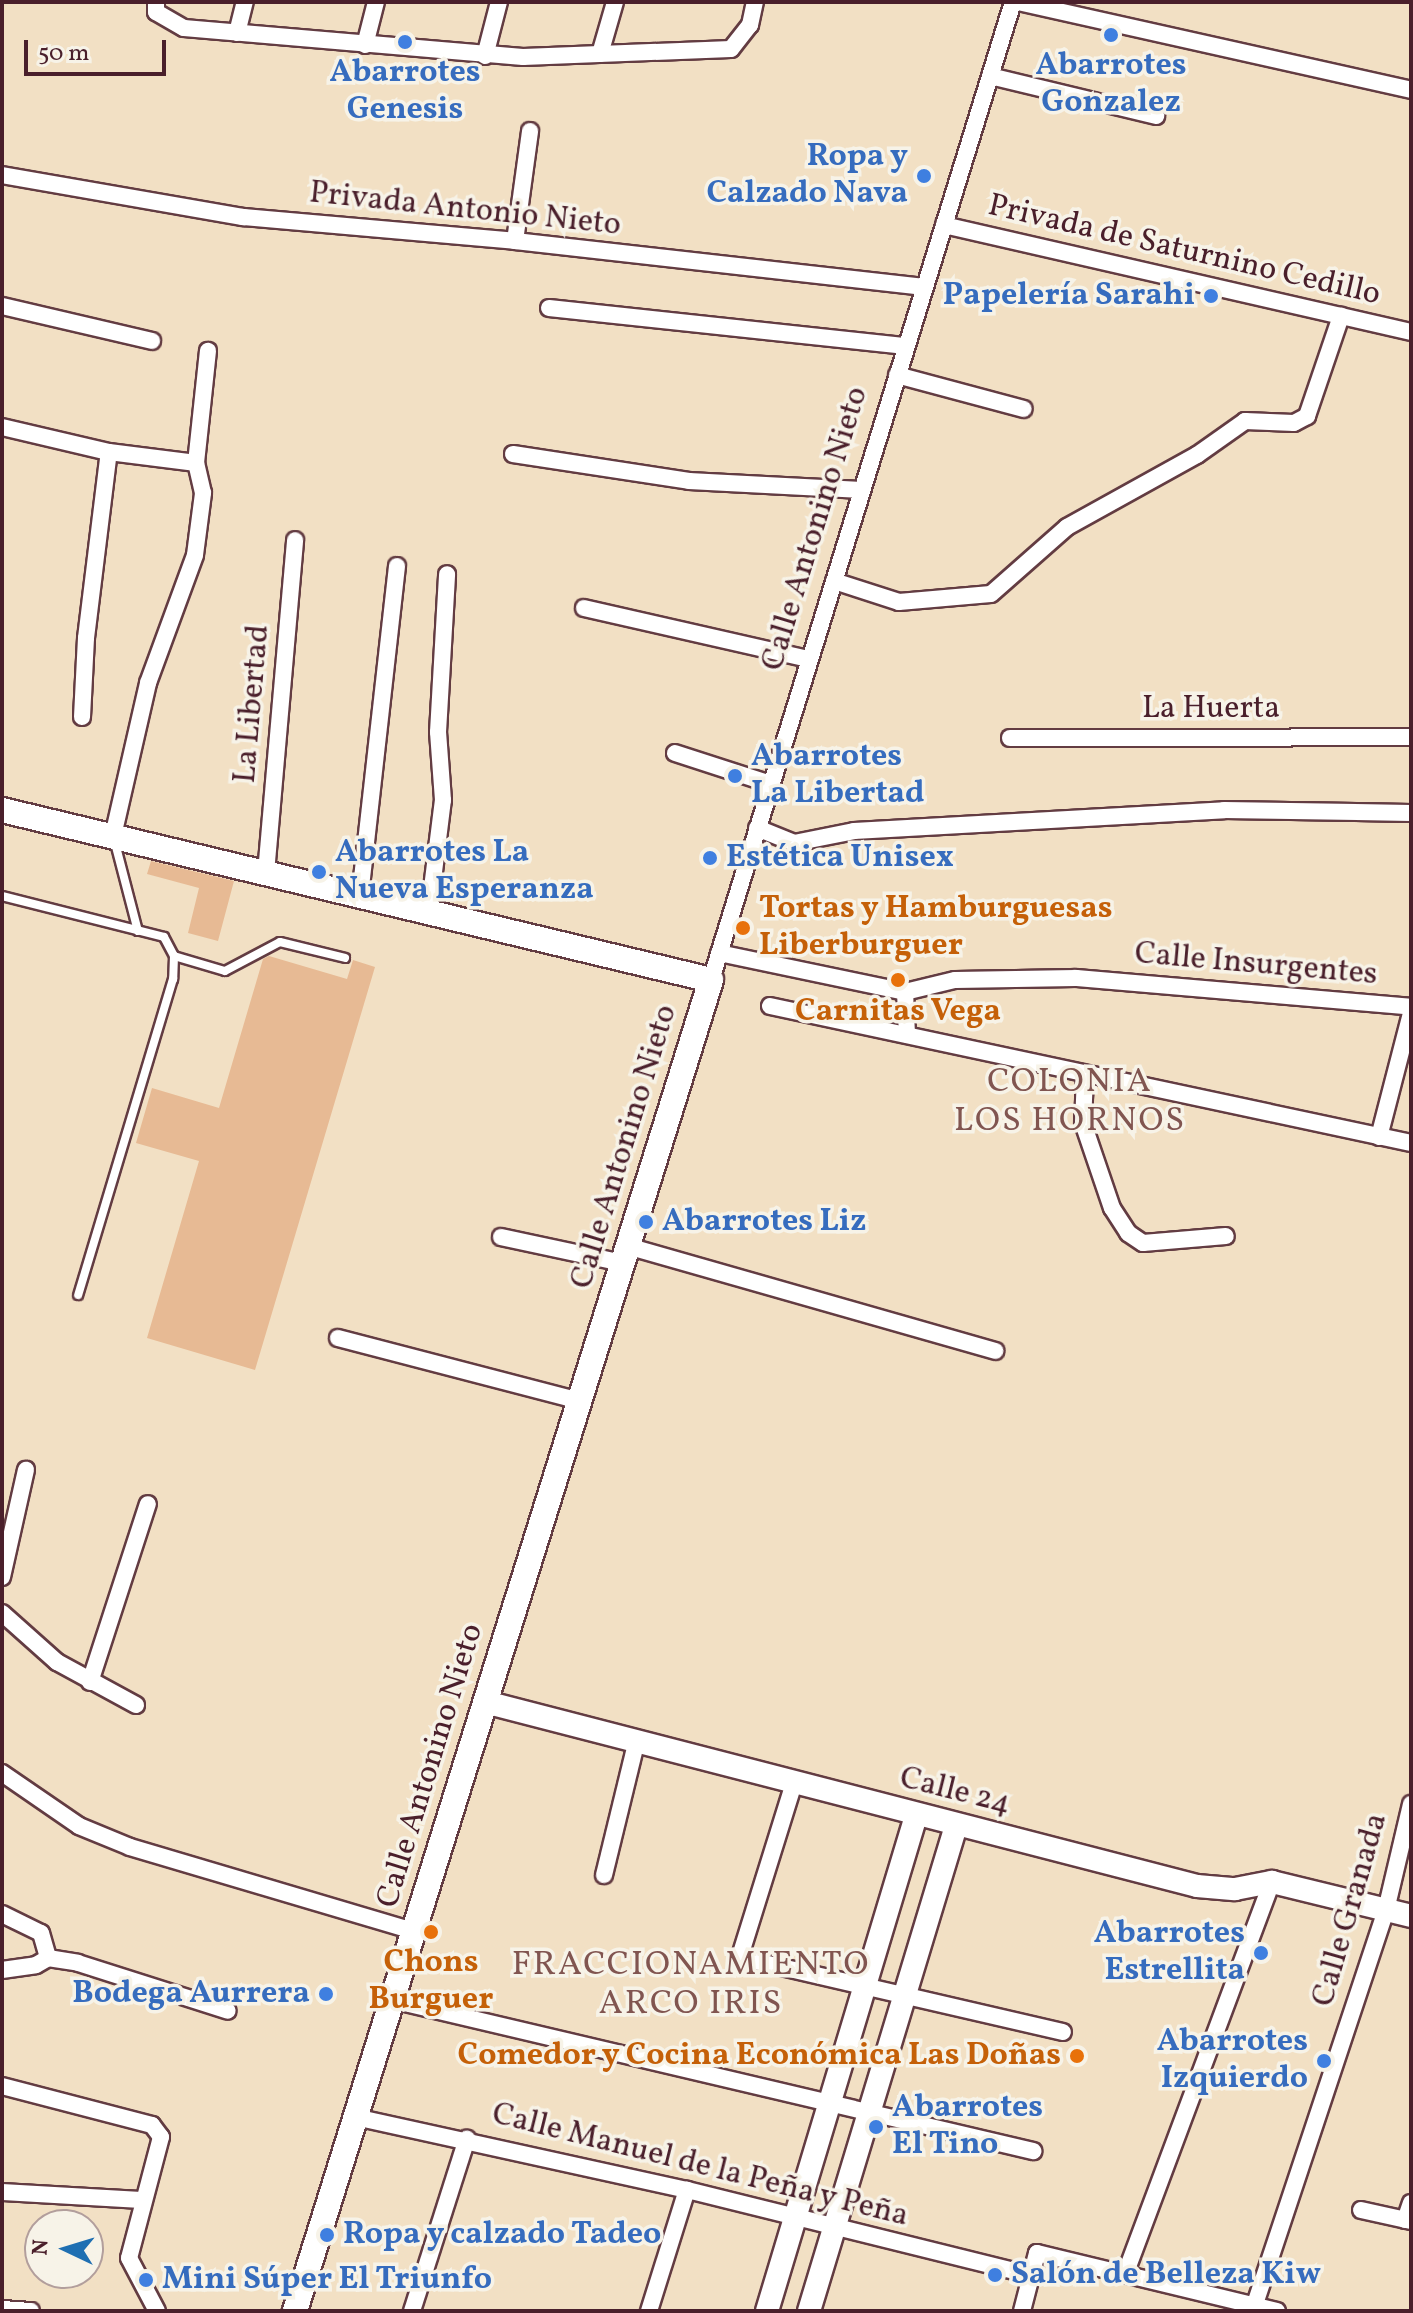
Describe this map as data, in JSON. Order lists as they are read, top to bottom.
{
  "streets": {
    "main road": ["Calle Antonino Nieto"],
    "street": [
      "Privada Antonio Nieto",
      "Privada de Saturnino Cedillo",
      "La Libertad",
      "La Huerta",
      "Calle Insurgentes",
      "Calle 24",
      "Calle Granada",
      "Calle Manuel de la Peña y Peña"
    ]
  },
  "crossings": [
    ["Privada Antonio Nieto", "Calle Antonino Nieto"],
    ["Privada de Saturnino Cedillo", "Calle Antonino Nieto"],
    ["Calle Antonino Nieto", "Calle Insurgentes"],
    ["Calle Antonino Nieto", "Calle 24"],
    ["Calle Antonino Nieto", "Calle Manuel de la Peña y Peña"],
    ["Calle 24", "Calle Granada"]
  ],
  "districts": ["COLONIA LOS HORNOS", "FRACCIONAMIENTO ARCO IRIS"],
  "places": [
    "Abarrotes Gonzalez",
    "Abarrotes Genesis",
    "Ropa y Calzado Nava",
    "Papelería Sarahi",
    "Abarrotes La Libertad",
    "Estética Unisex",
    "Abarrotes La Nueva Esperanza",
    "Tortas y Hamburguesas Liberburguer",
    "Carnitas Vega",
    "Abarrotes Liz",
    "Chons Burguer",
    "Abarrotes Estrellita",
    "Bodega Aurrera",
    "Comedor y Cocina Económica Las Doñas",
    "Abarrotes Izquierdo",
    "Abarrotes El Tino",
    "Ropa y calzado Tadeo",
    "Salón de Belleza Kiw",
    "Mini Súper El Triunfo"
  ],
  "scale_bar": "50 m",
  "north": "left"
}
